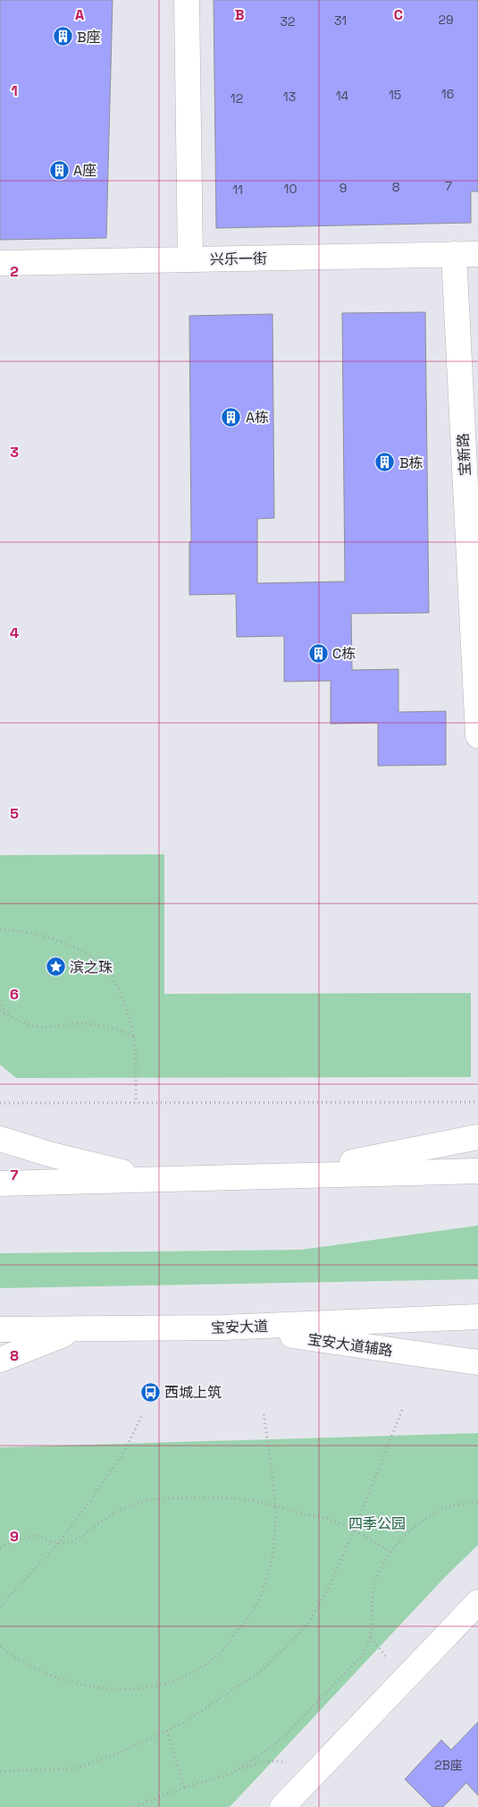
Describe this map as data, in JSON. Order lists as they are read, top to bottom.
{
  "streets": {
    "main road": [
      "兴乐一街",
      "宝新路",
      "宝安大道",
      "宝安大道辅路"
    ]
  },
  "crossings": [
    ["兴乐一街", "宝新路"],
    ["宝安大道", "宝安大道辅路"]
  ],
  "parks": ["四季公园"],
  "places": {
    "building": [
      "B座",
      "A座",
      "A栋",
      "B栋",
      "C栋"
    ],
    "place": ["滨之珠"],
    "bus stop": ["西城上筑"]
  },
  "house_numbers": [
    "29",
    "31",
    "32",
    "16",
    "15",
    "14",
    "13",
    "12",
    "7",
    "8",
    "9",
    "10",
    "11",
    "2B座"
  ],
  "grid": {
    "columns": ["A", "B", "C"],
    "rows": [
      "1",
      "2",
      "3",
      "4",
      "5",
      "6",
      "7",
      "8",
      "9"
    ]
  }
}
